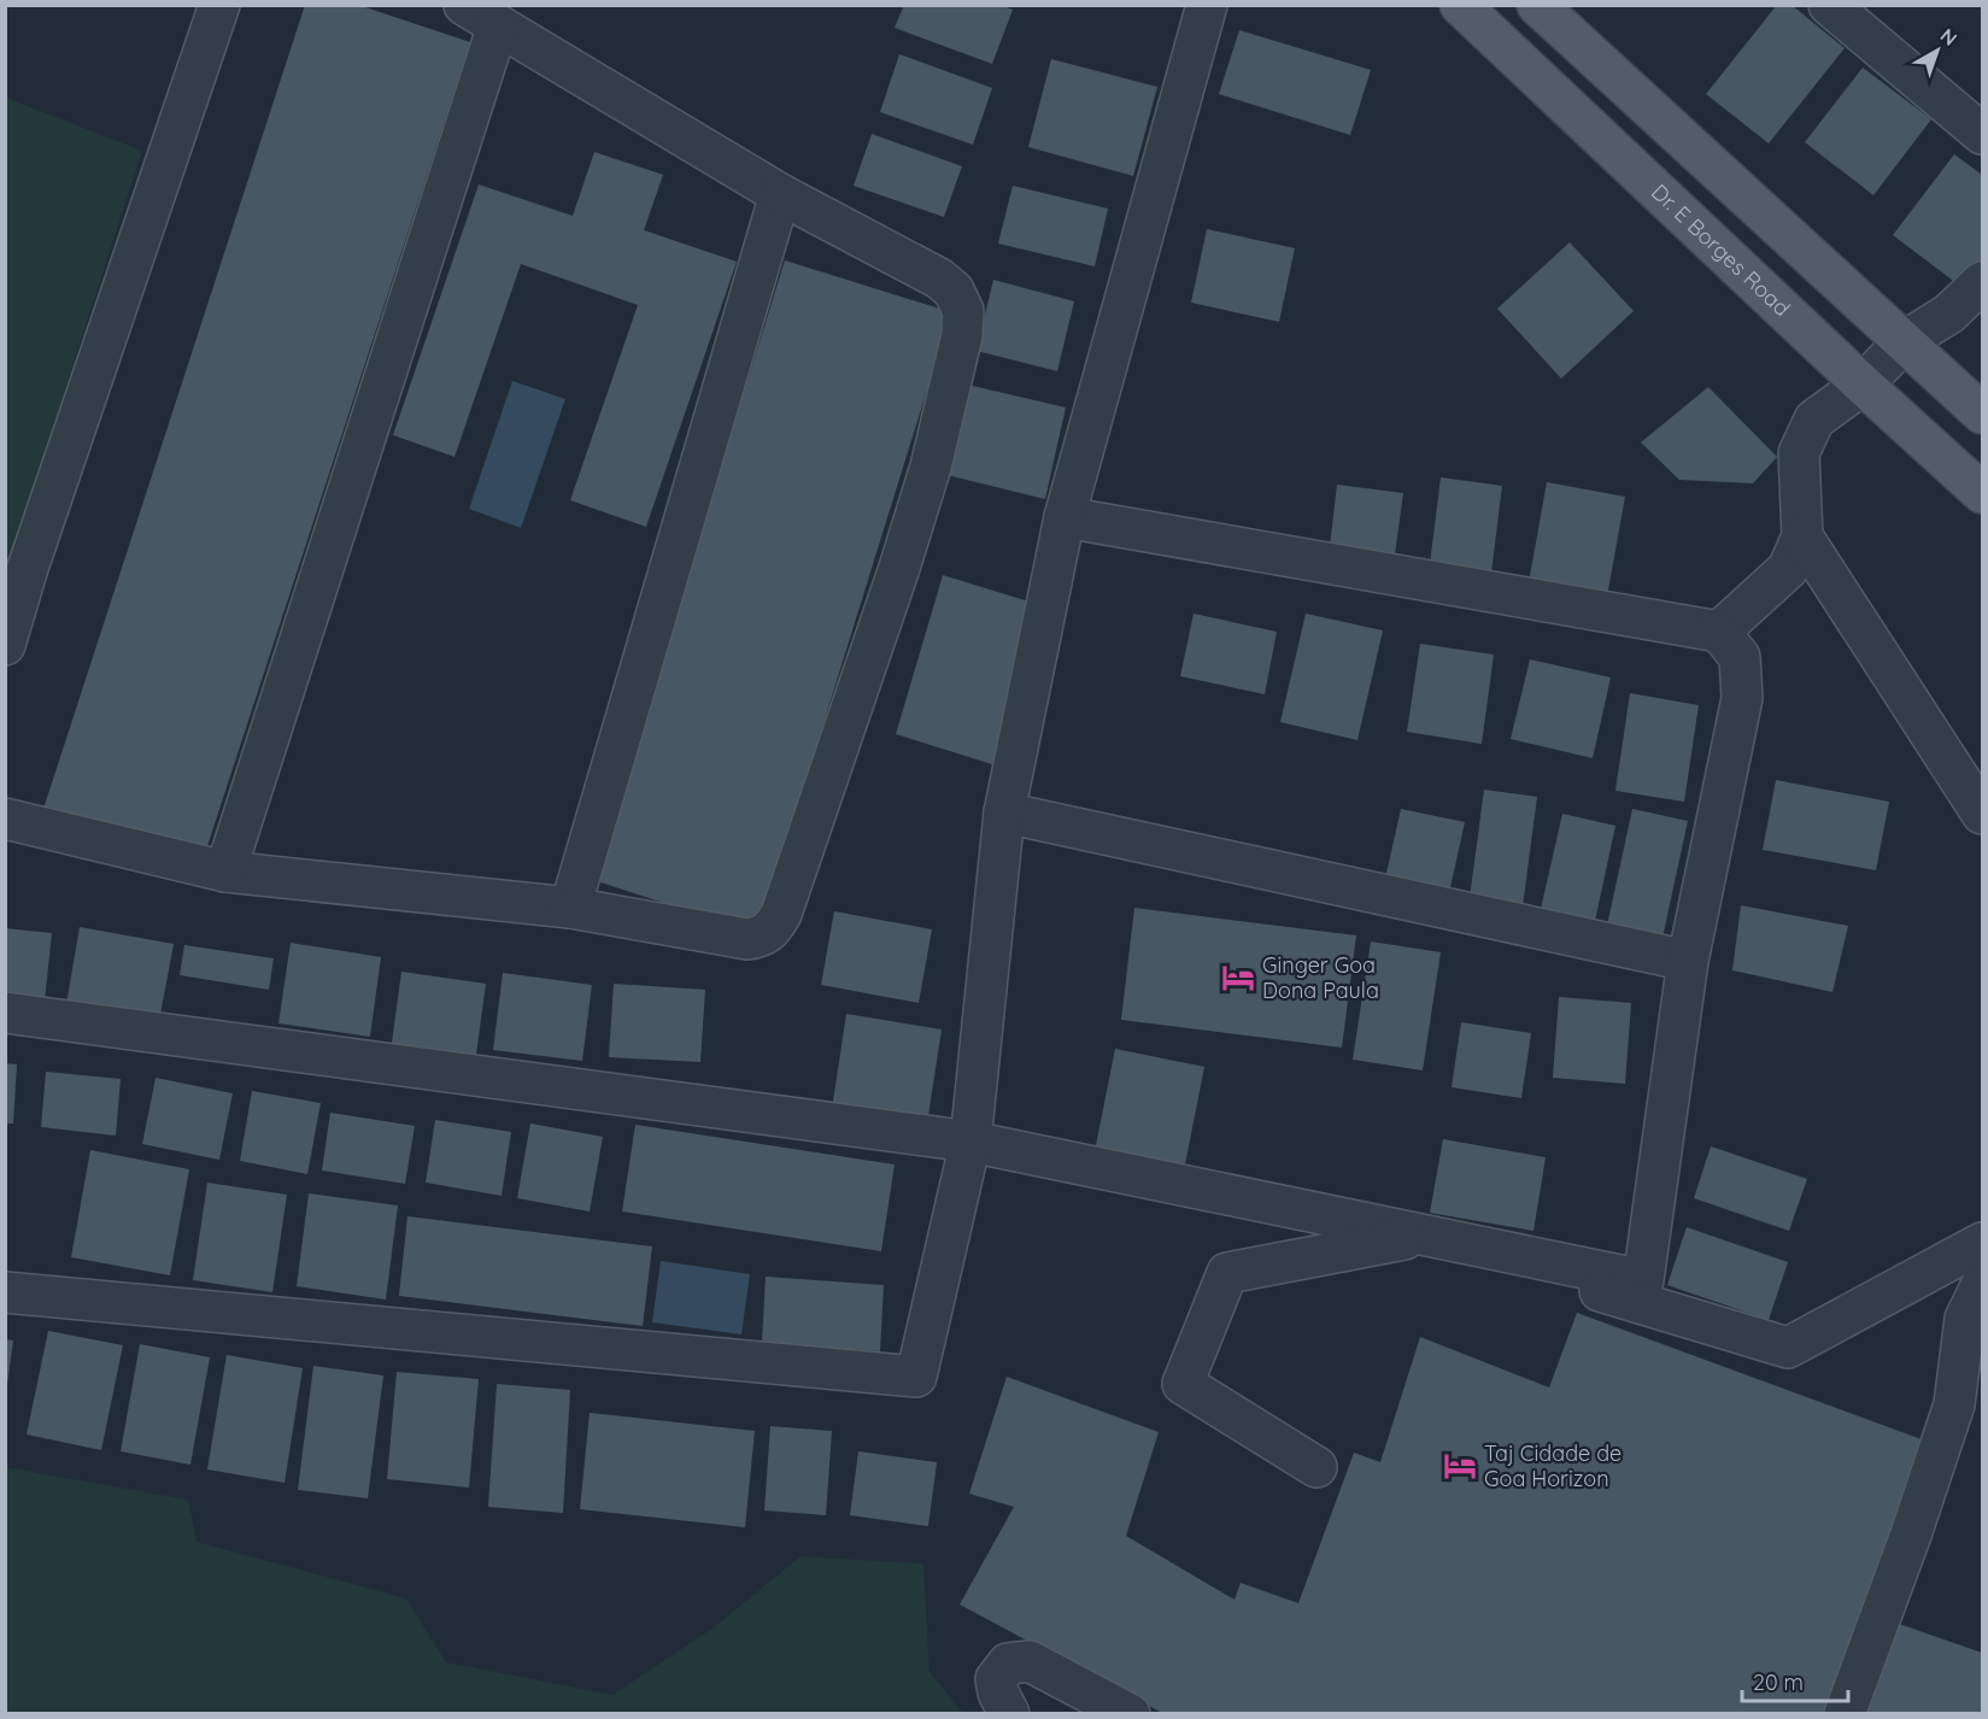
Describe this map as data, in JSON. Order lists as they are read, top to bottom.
{
  "streets": {
    "main road": ["Dr. E Borges Road"]
  },
  "places": {
    "hotel": ["Ginger Goa Dona Paula", "Taj Cidade de Goa Horizon"]
  },
  "scale_bar": "20 m",
  "north": "top right"
}
